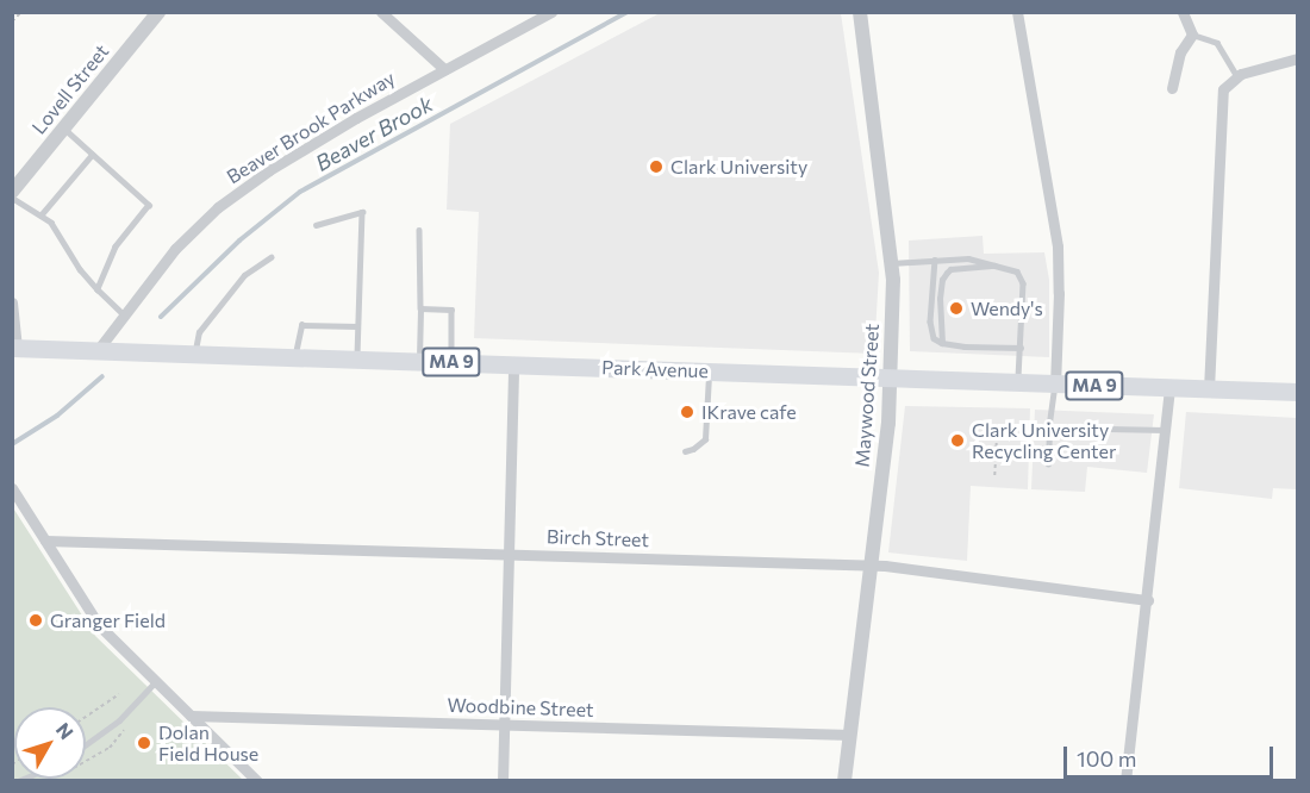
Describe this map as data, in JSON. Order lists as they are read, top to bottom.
{
  "streets": {
    "highway": ["MA 9", "Park Avenue"],
    "street": [
      "Lovell Street",
      "Beaver Brook Parkway",
      "Maywood Street",
      "Birch Street",
      "Woodbine Street"
    ]
  },
  "crossings": [
    ["Beaver Brook Parkway", "Park Avenue"],
    ["Park Avenue", "Maywood Street"],
    ["Maywood Street", "Birch Street"],
    ["Maywood Street", "Woodbine Street"]
  ],
  "water": ["Beaver Brook"],
  "places": [
    "Clark University",
    "Wendy's",
    "IKrave cafe",
    "Clark University Recycling Center",
    "Granger Field",
    "Dolan Field House"
  ],
  "scale_bar": "100 m",
  "north": "top right"
}
